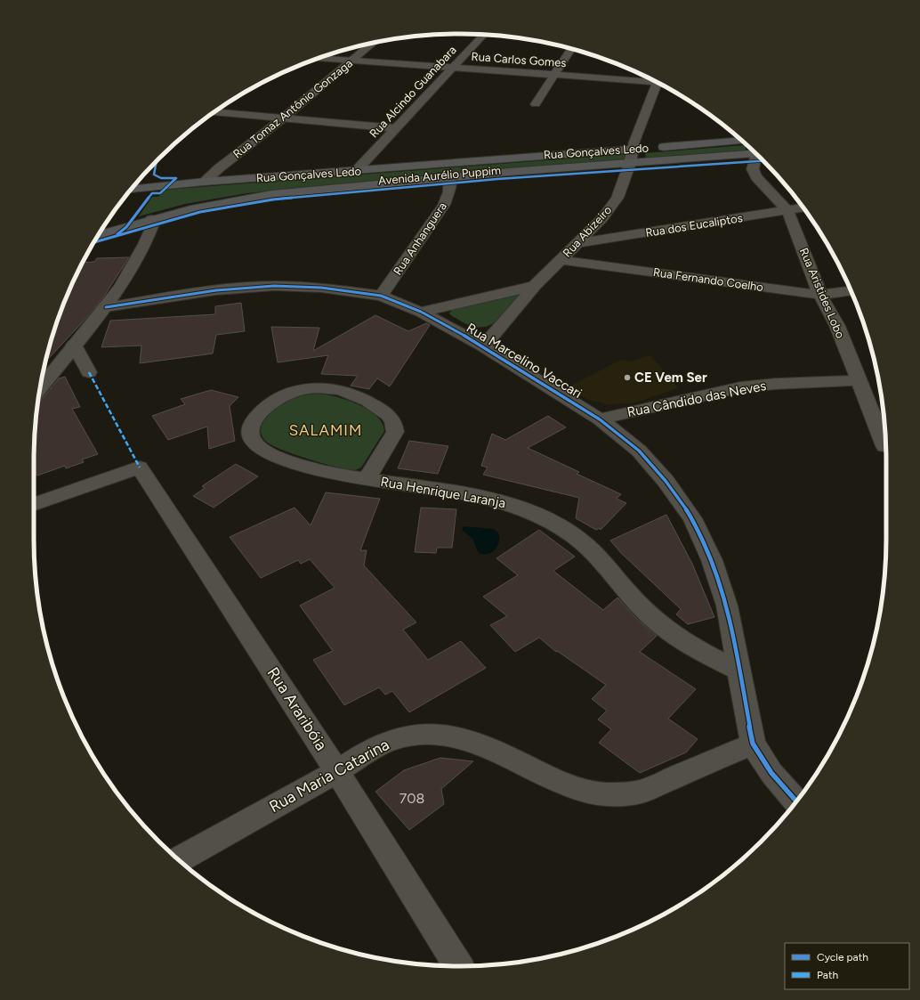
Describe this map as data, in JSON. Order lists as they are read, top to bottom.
{
  "streets": {
    "main road": ["Rua Gonçalves Ledo", "Avenida Aurélio Puppim"],
    "street": [
      "Rua Carlos Gomes",
      "Rua Alcindo Guanabara",
      "Rua Tomaz Antônio Gonzaga",
      "Rua dos Eucaliptos",
      "Rua Abizeiro",
      "Rua Anhanguera",
      "Rua Fernando Coelho",
      "Rua Aristides Lobo",
      "Rua Marcelino Vaccari",
      "Rua Cândido das Neves",
      "Rua Henrique Laranja",
      "Rua Araribóia",
      "Rua Maria Catarina"
    ]
  },
  "crossings": [
    ["Rua Carlos Gomes", "Rua Alcindo Guanabara"],
    ["Rua Carlos Gomes", "Rua Tomaz Antônio Gonzaga"],
    ["Rua Alcindo Guanabara", "Rua Gonçalves Ledo"],
    ["Rua Tomaz Antônio Gonzaga", "Rua Gonçalves Ledo"],
    ["Rua Gonçalves Ledo", "Rua Abizeiro"],
    ["Avenida Aurélio Puppim", "Rua Abizeiro"],
    ["Avenida Aurélio Puppim", "Rua Anhanguera"],
    ["Rua dos Eucaliptos", "Rua Abizeiro"],
    ["Rua dos Eucaliptos", "Rua Aristides Lobo"],
    ["Rua Abizeiro", "Rua Fernando Coelho"],
    ["Rua Abizeiro", "Rua Marcelino Vaccari"],
    ["Rua Anhanguera", "Rua Marcelino Vaccari"],
    ["Rua Fernando Coelho", "Rua Aristides Lobo"],
    ["Rua Aristides Lobo", "Rua Cândido das Neves"],
    ["Rua Marcelino Vaccari", "Rua Cândido das Neves"],
    ["Rua Marcelino Vaccari", "Rua Henrique Laranja"],
    ["Rua Araribóia", "Rua Maria Catarina"]
  ],
  "districts": ["SALAMIM"],
  "places": ["CE Vem Ser"],
  "house_numbers": ["708"],
  "legend": ["Cycle path", "Path"]
}
